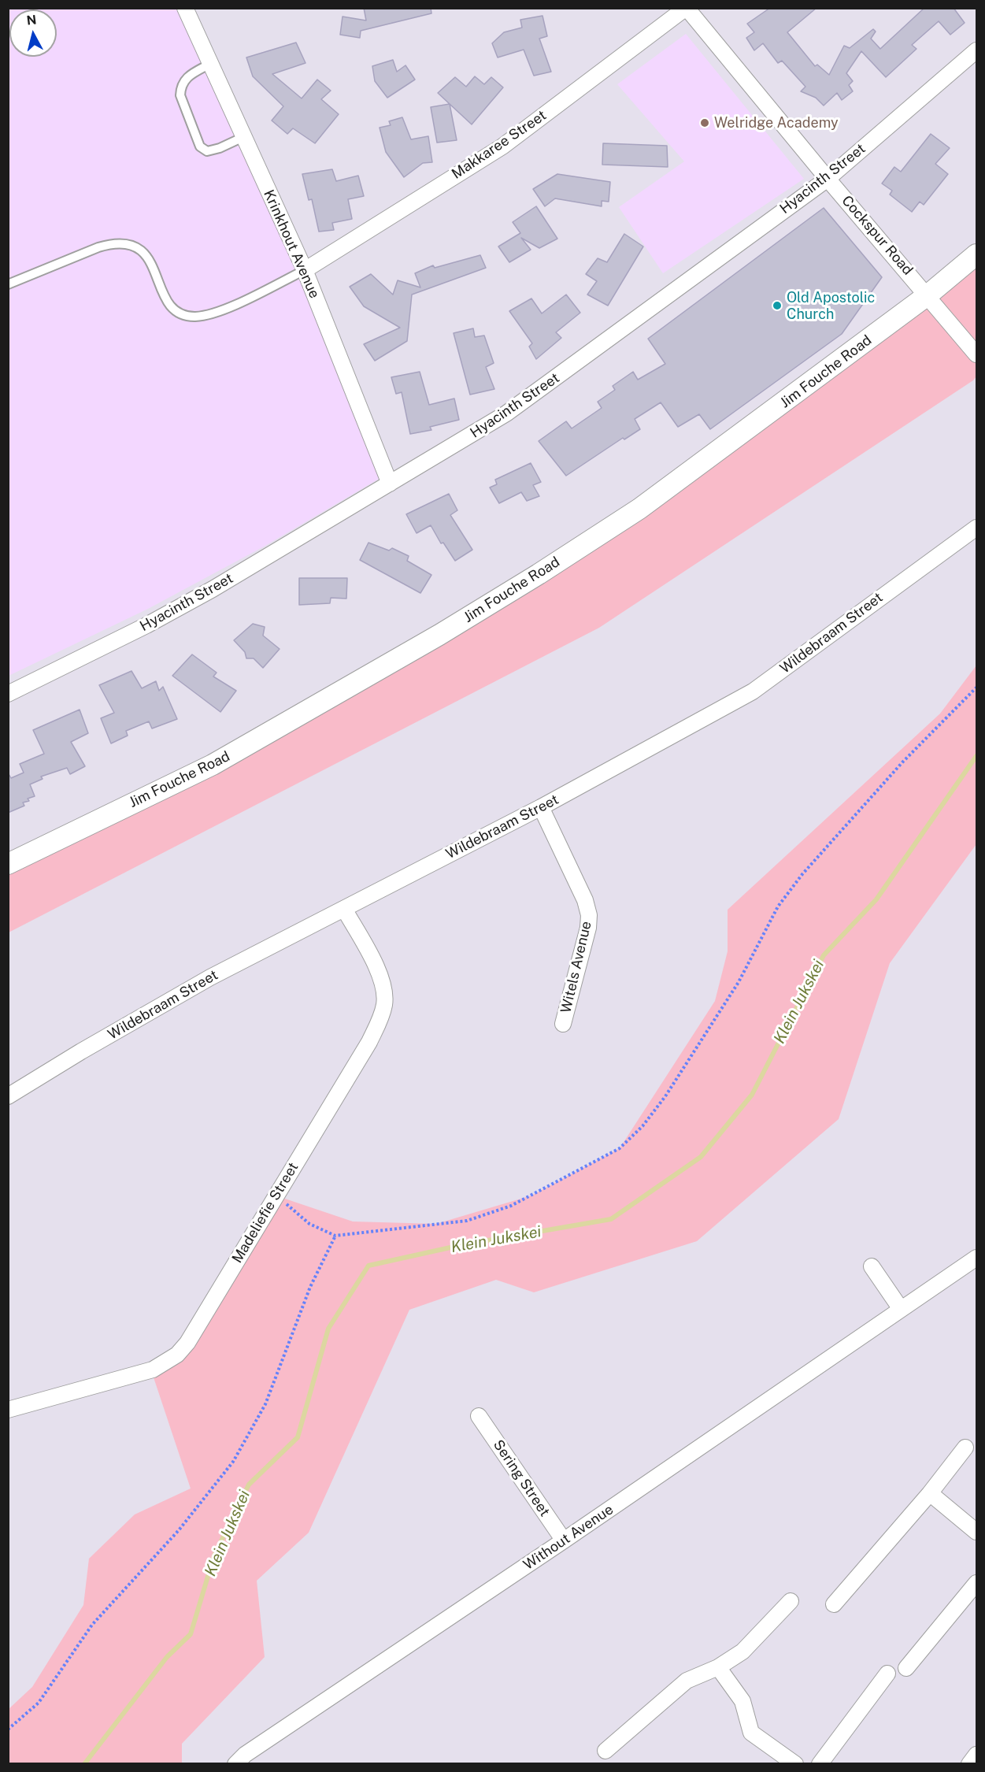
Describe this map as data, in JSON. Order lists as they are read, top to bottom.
{
  "streets": {
    "street": [
      "Makkaree Street",
      "Hyacinth Street",
      "Cockspur Road",
      "Krinkhout Avenue",
      "Jim Fouche Road",
      "Wildebraam Street",
      "Witels Avenue",
      "Madeliefie Street",
      "Sering Street",
      "Without Avenue"
    ]
  },
  "crossings": [
    ["Makkaree Street", "Cockspur Road"],
    ["Makkaree Street", "Krinkhout Avenue"],
    ["Hyacinth Street", "Cockspur Road"],
    ["Hyacinth Street", "Krinkhout Avenue"],
    ["Cockspur Road", "Jim Fouche Road"],
    ["Wildebraam Street", "Witels Avenue"],
    ["Wildebraam Street", "Madeliefie Street"],
    ["Sering Street", "Without Avenue"]
  ],
  "water": ["Klein Jukskei"],
  "places": ["Welridge Academy", "Old Apostolic Church"],
  "north": "top"
}
